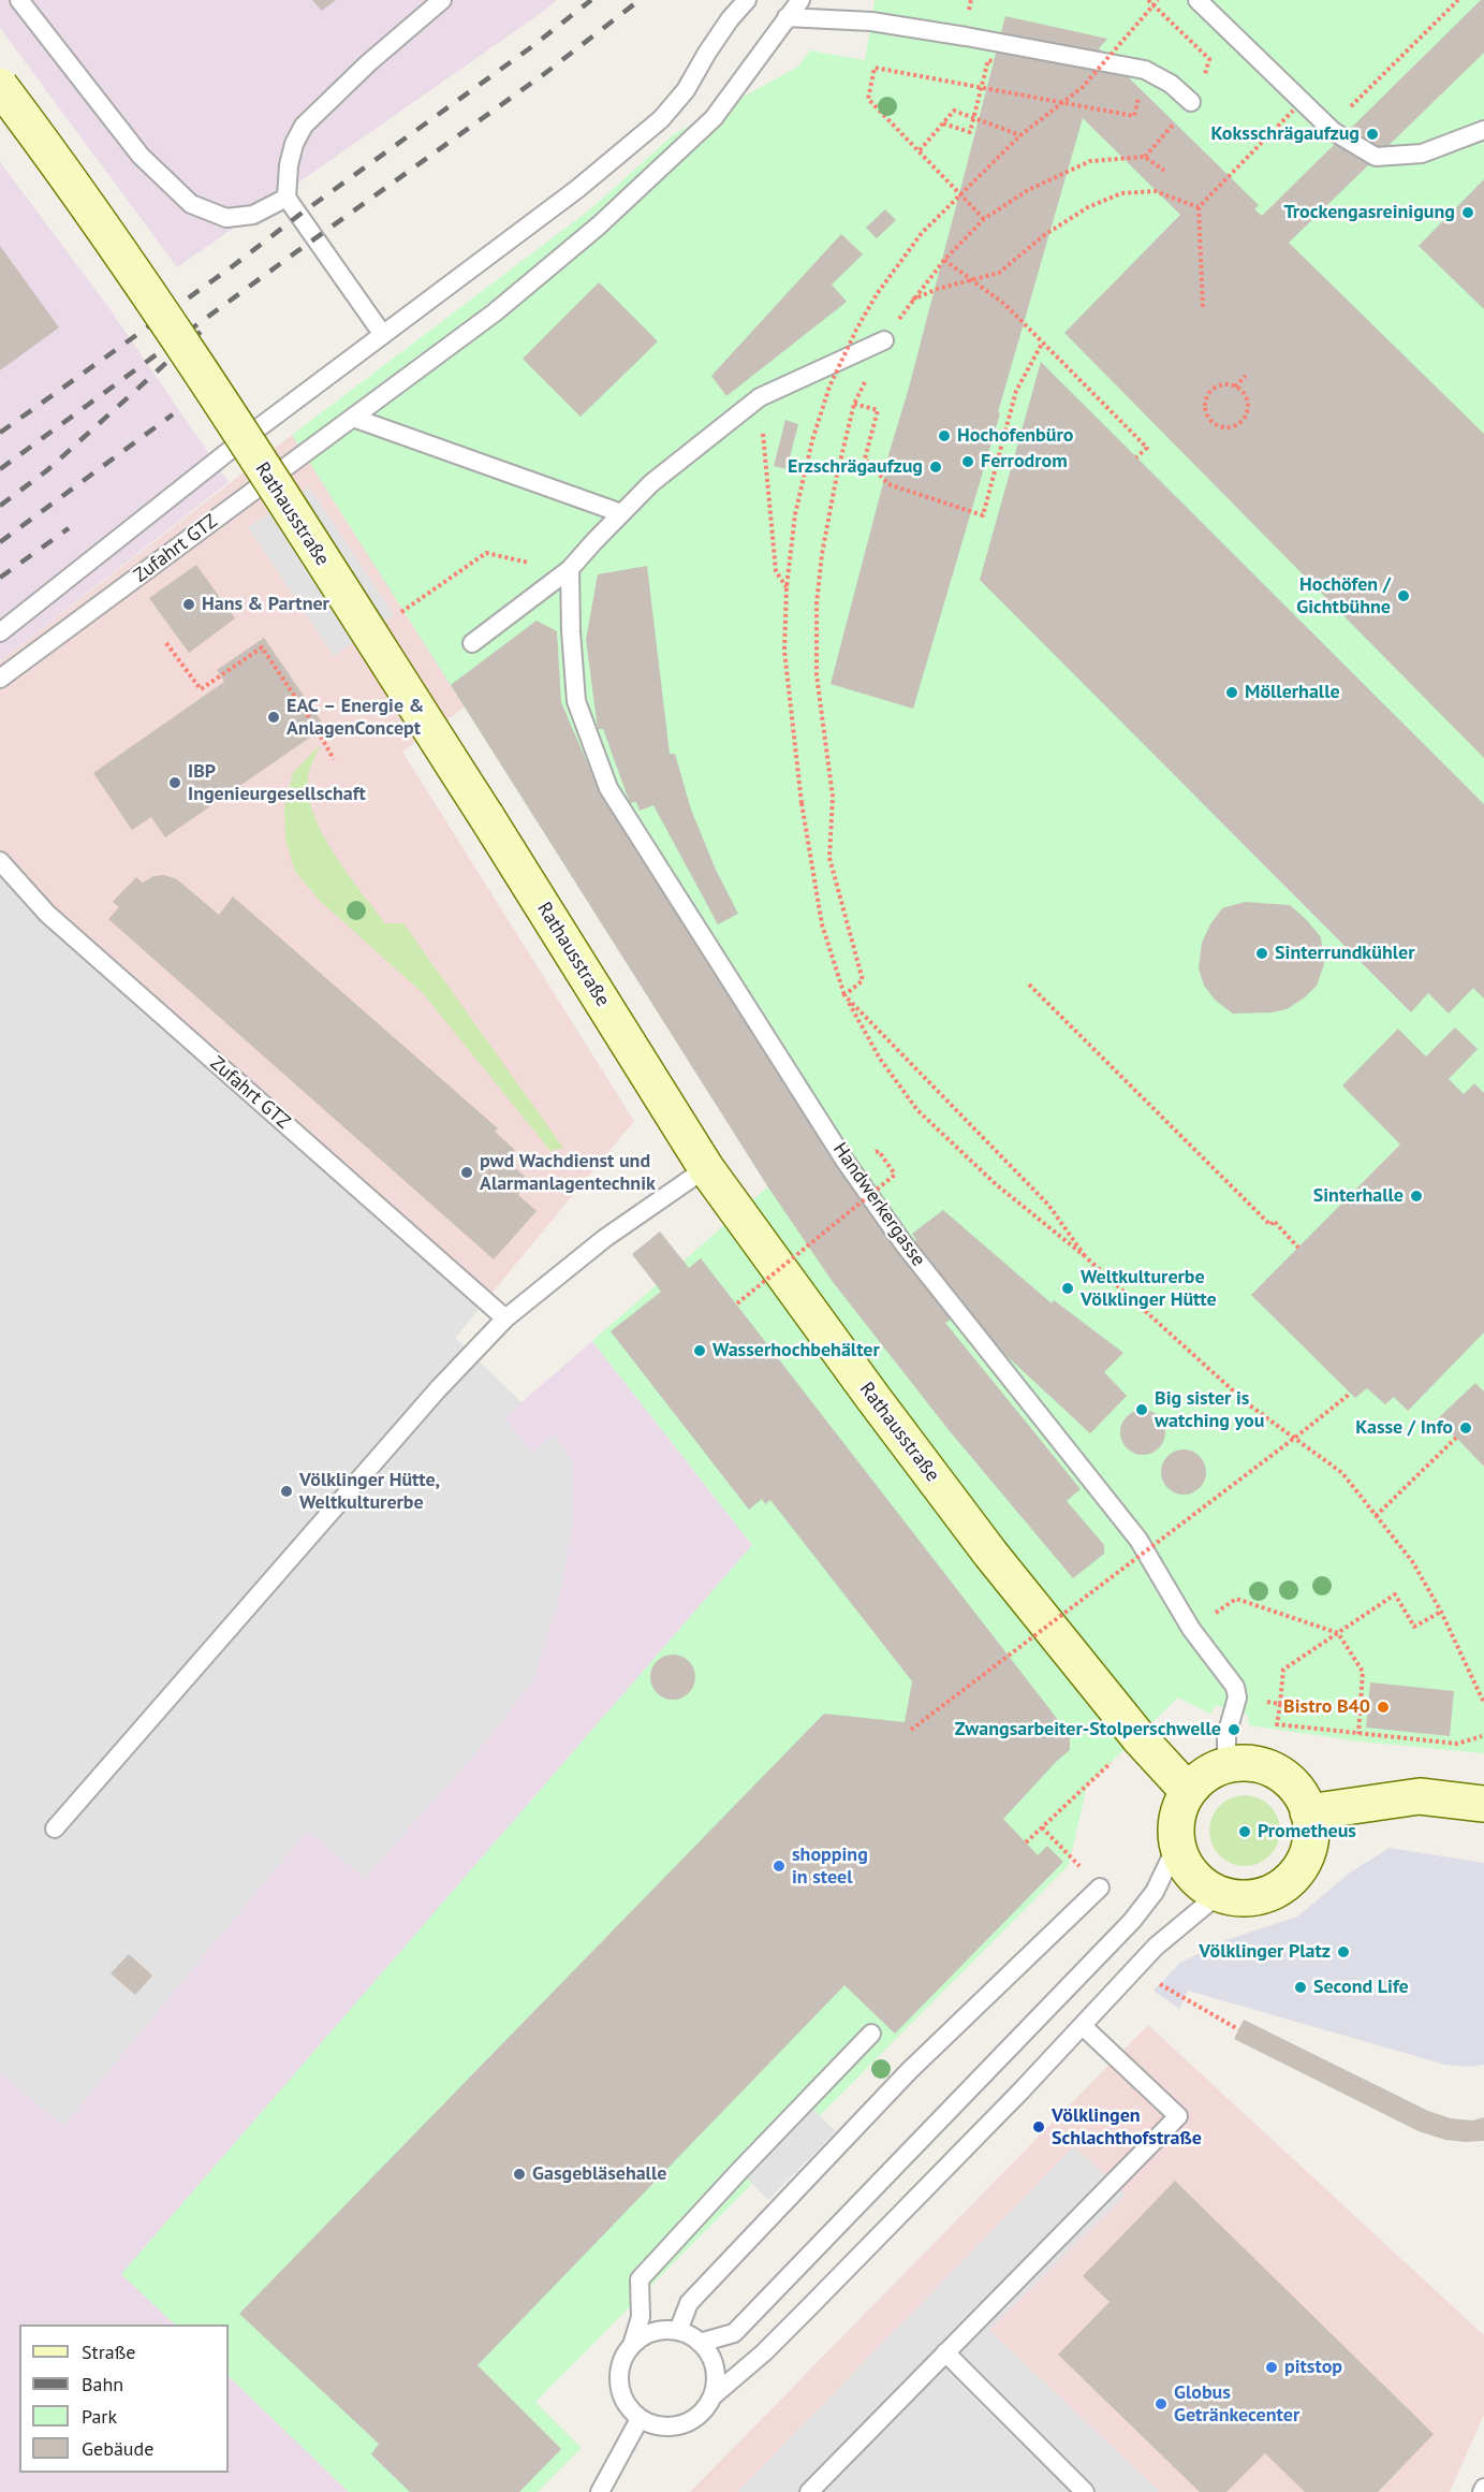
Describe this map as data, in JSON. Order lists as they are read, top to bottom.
{
  "streets": {
    "main road": ["Rathausstraße"],
    "lane": ["Zufahrt GTZ", "Handwerkergasse"]
  },
  "crossings": [
    ["Rathausstraße", "Handwerkergasse"]
  ],
  "places": [
    "Koksschrägaufzug",
    "Trockengasreinigung",
    "Hochofenbüro",
    "Ferrodrom",
    "Erzschrägaufzug",
    "Hochöfen / Gichtbühne",
    "Hans & Partner",
    "Möllerhalle",
    "EAC – Energie & AnlagenConcept",
    "IBP Ingenieurgesellschaft",
    "Sinterrundkühler",
    "pwd Wachdienst und Alarmanlagentechnik",
    "Sinterhalle",
    "Weltkulturerbe Völklinger Hütte",
    "Wasserhochbehälter",
    "Big sister is watching you",
    "Kasse / Info",
    "Völklinger Hütte, Weltkulturerbe",
    "Bistro B40",
    "Zwangsarbeiter-Stolperschwelle",
    "Prometheus",
    "shopping in steel",
    "Völklinger Platz",
    "Second Life",
    "Völklingen Schlachthofstraße",
    "Gasgebläsehalle",
    "pitstop",
    "Globus Getränkecenter"
  ],
  "legend": [
    "Straße",
    "Bahn",
    "Park",
    "Gebäude"
  ]
}
